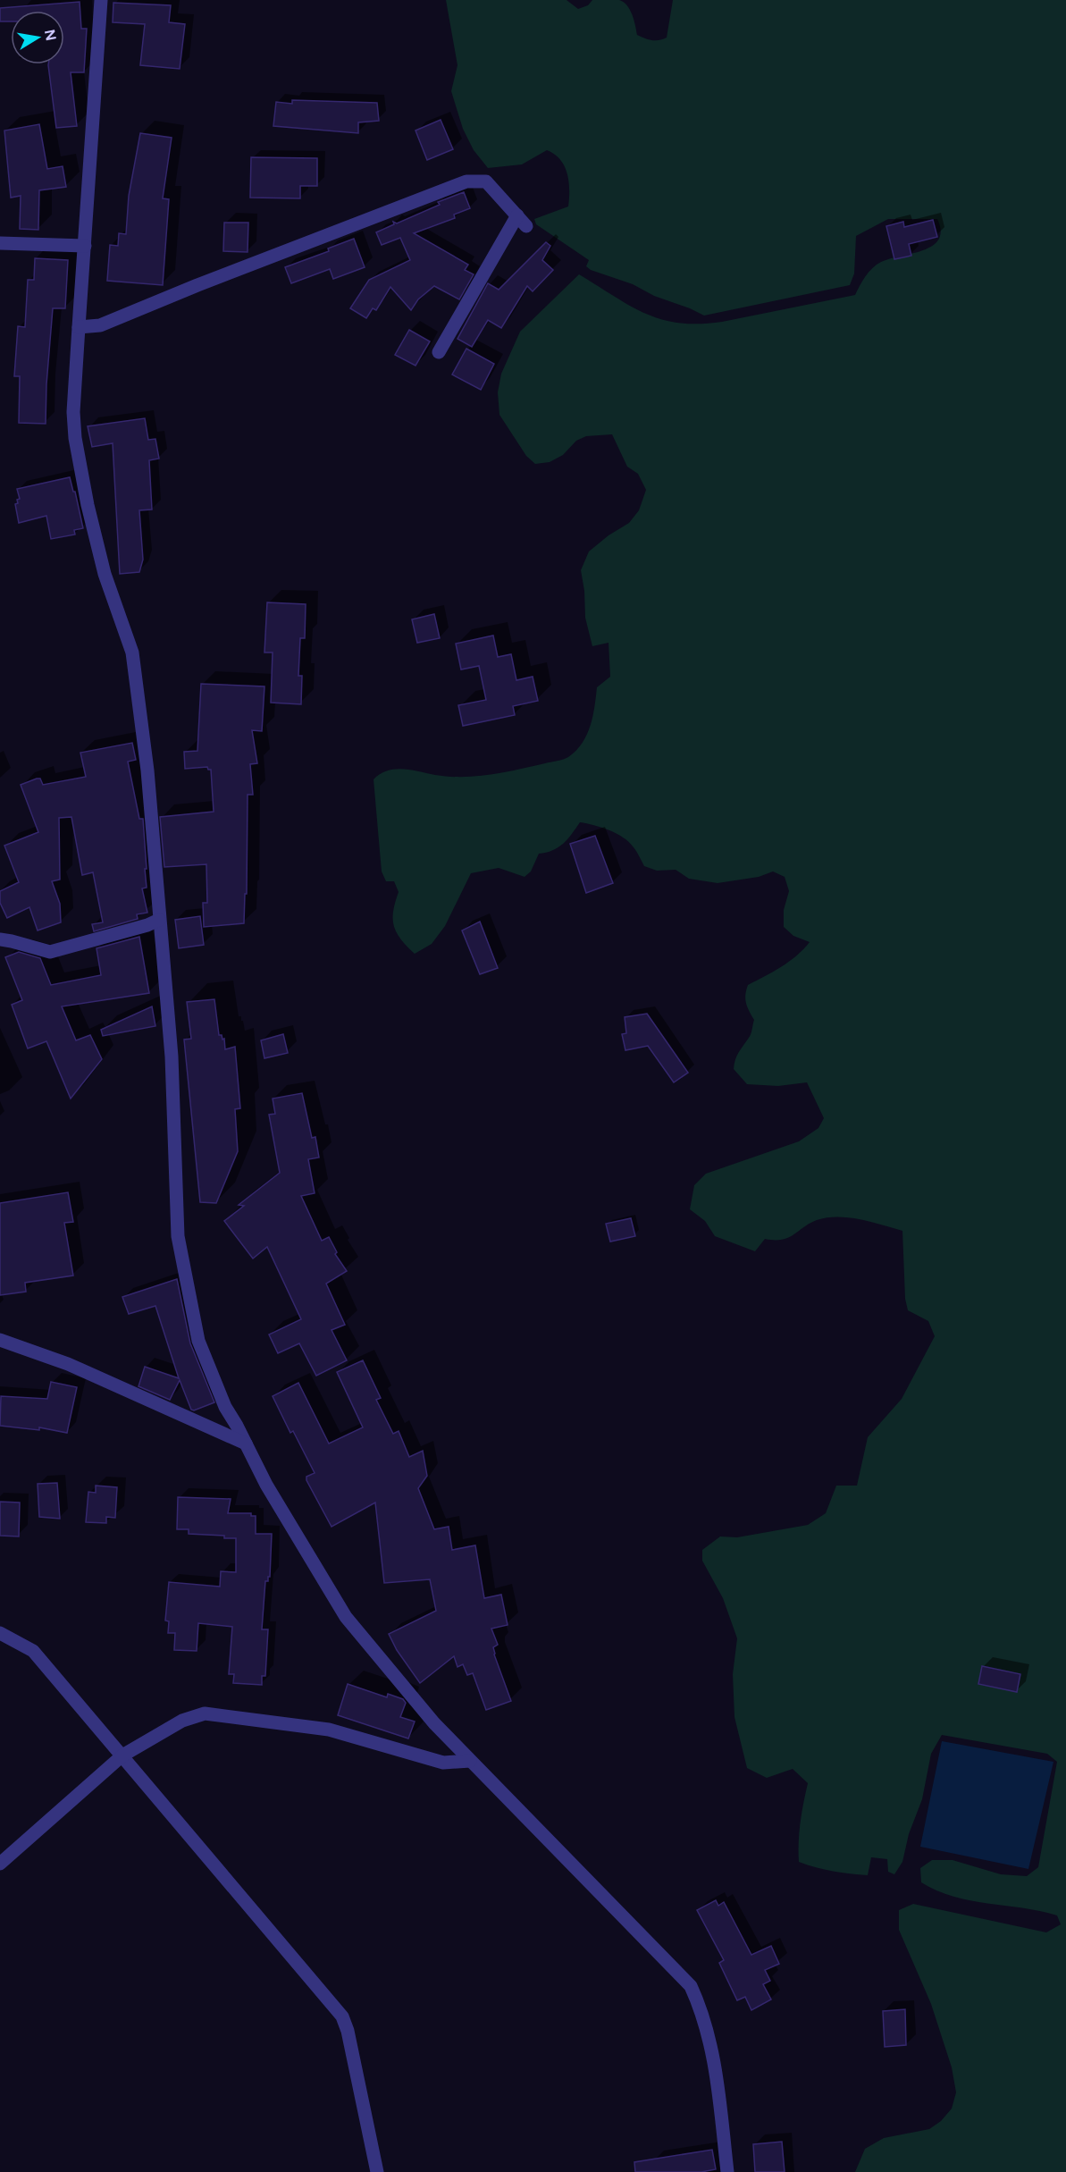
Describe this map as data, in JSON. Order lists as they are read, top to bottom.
{
  "north": "right"
}
